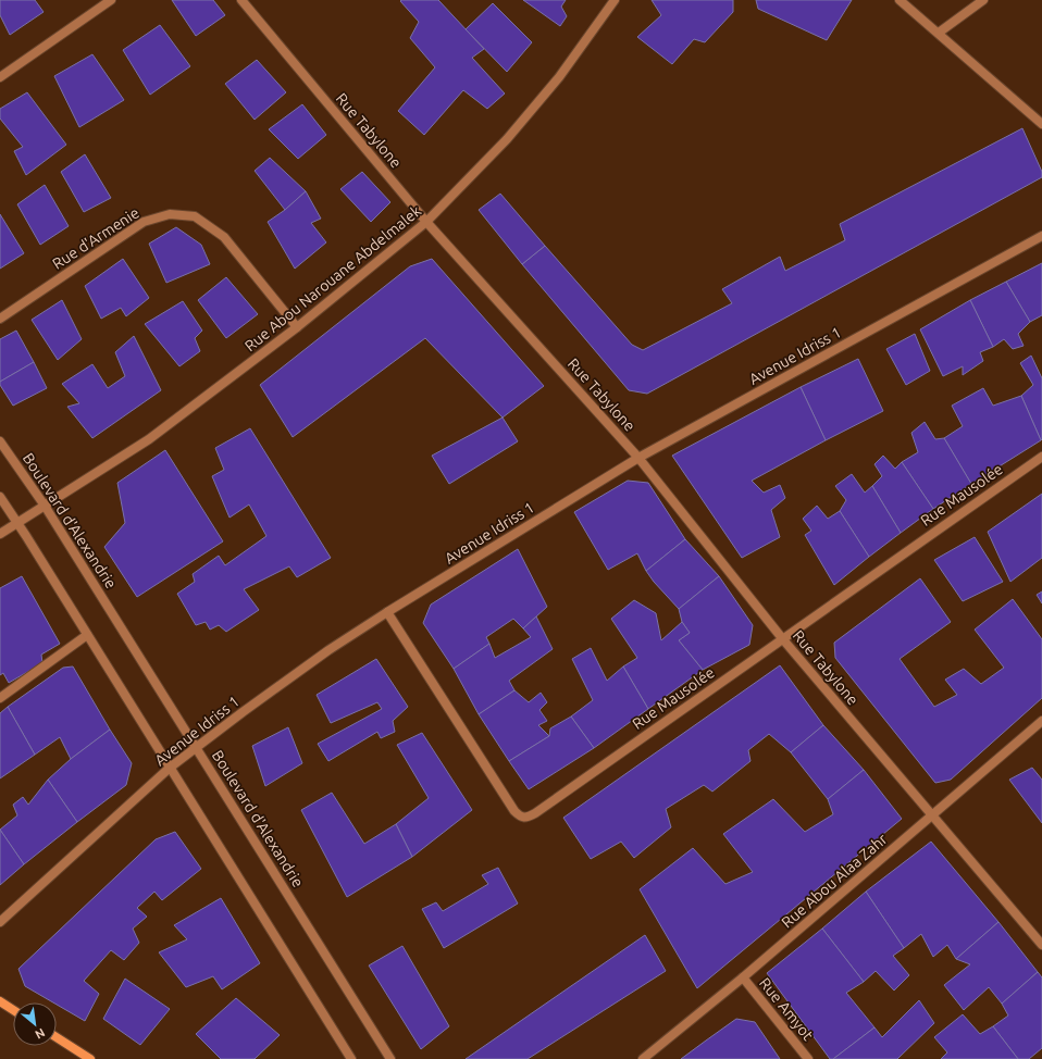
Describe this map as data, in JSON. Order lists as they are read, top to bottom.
{
  "streets": {
    "street": [
      "Rue Tabylone",
      "Rue d'Armenie",
      "Rue Abou Narouane Abdelmalek",
      "Avenue Idriss 1",
      "Rue Mausolée",
      "Boulevard d'Alexandrie",
      "Rue Abou Alaa Zahr",
      "Rue Amyot"
    ]
  },
  "crossings": [
    ["Rue Tabylone", "Rue Abou Narouane Abdelmalek"],
    ["Rue Tabylone", "Avenue Idriss 1"],
    ["Rue Tabylone", "Rue Mausolée"],
    ["Rue Tabylone", "Rue Abou Alaa Zahr"],
    ["Rue d'Armenie", "Rue Abou Narouane Abdelmalek"],
    ["Rue Abou Narouane Abdelmalek", "Boulevard d'Alexandrie"],
    ["Avenue Idriss 1", "Rue Mausolée"],
    ["Avenue Idriss 1", "Boulevard d'Alexandrie"],
    ["Rue Abou Alaa Zahr", "Rue Amyot"]
  ],
  "north": "bottom right"
}
